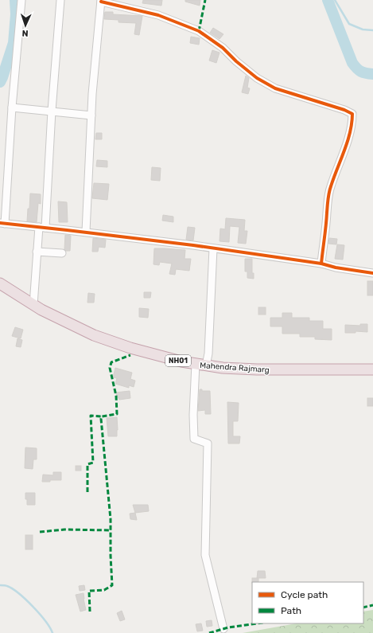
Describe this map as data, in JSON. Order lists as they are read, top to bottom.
{
  "streets": {
    "highway": ["NH01", "Mahendra Rajmarg"]
  },
  "legend": ["Cycle path", "Path"],
  "north": "bottom"
}
